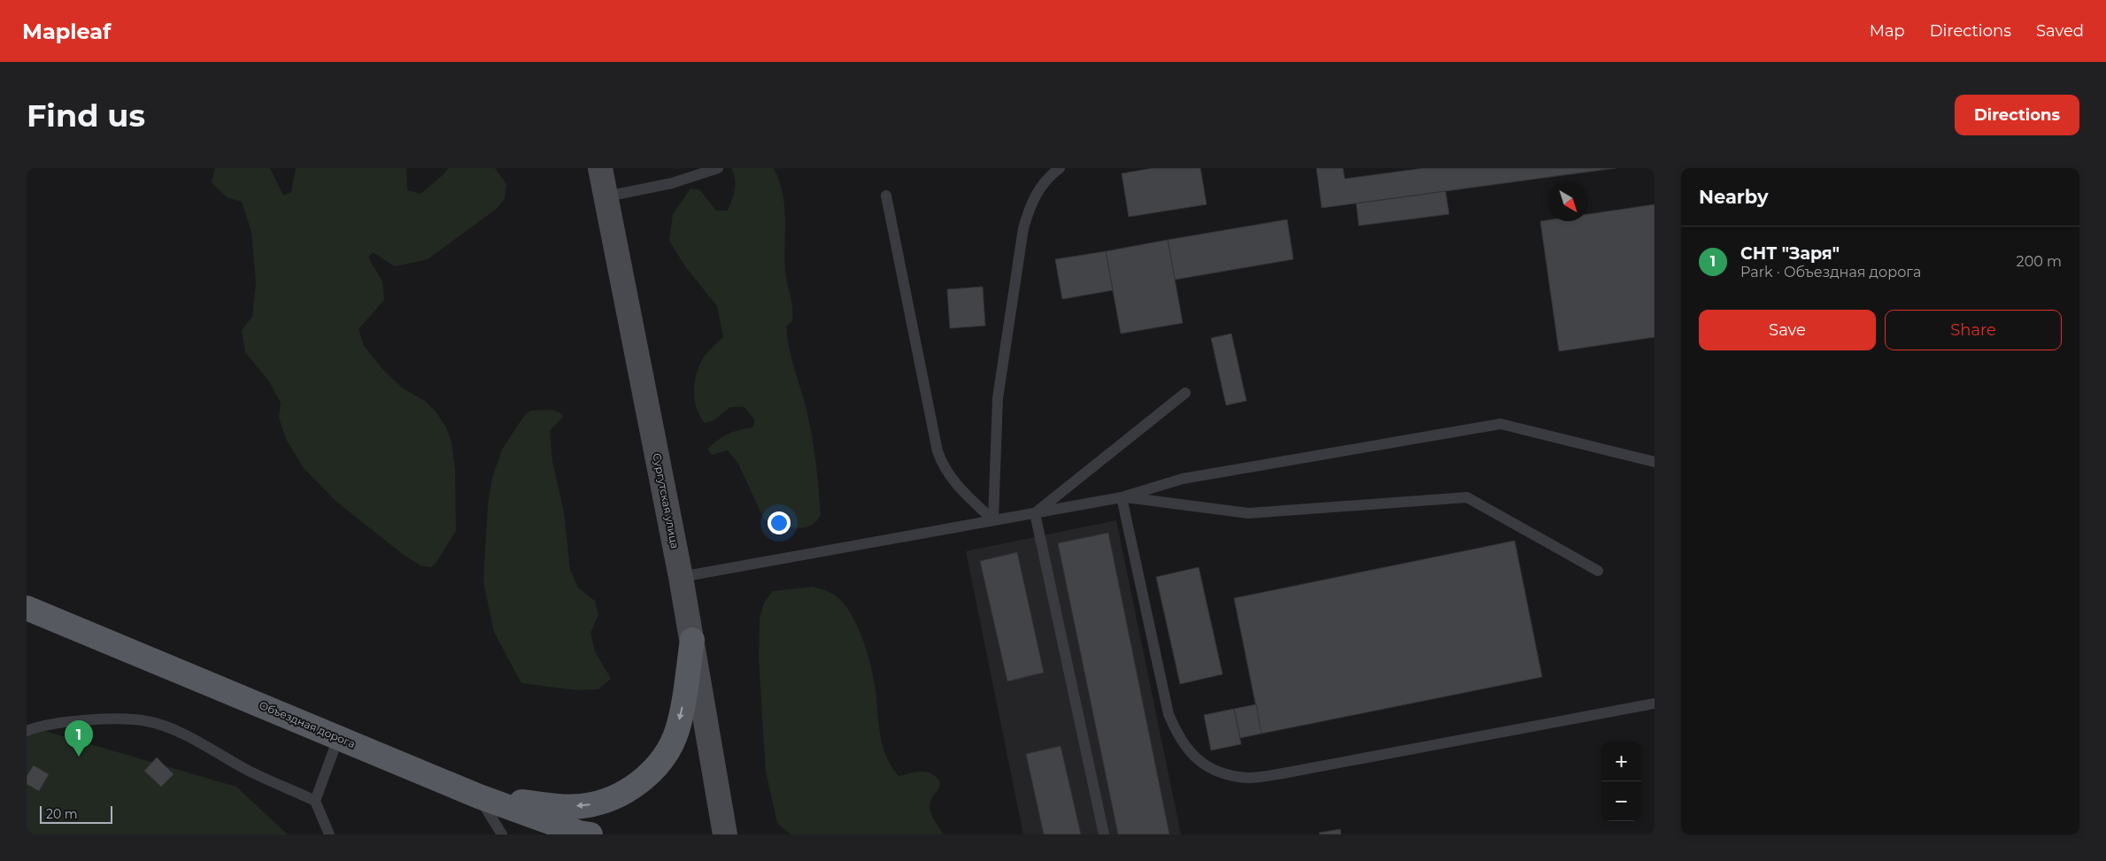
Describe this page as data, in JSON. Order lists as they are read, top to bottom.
{
  "streets": {
    "main road": ["Сургутская улица", "Объездная дорога"]
  },
  "scale_bar": "20 m",
  "north": "bottom right",
  "page": {
    "header": "Mapleaf",
    "nav": ["Map", "Directions", "Saved"],
    "buttons": [
      "Directions",
      ["Save", "Share"]
    ],
    "title": "Find us",
    "heading": "Nearby",
    "list": [
      {
        "mark": "1",
        "name": "СНТ \"Заря\"",
        "note": "Park · Объездная дорога",
        "value": "200 m"
      }
    ],
    "pins": "1",
    "map_buttons": ["+", "−"],
    "scale": "20 m"
  }
}
